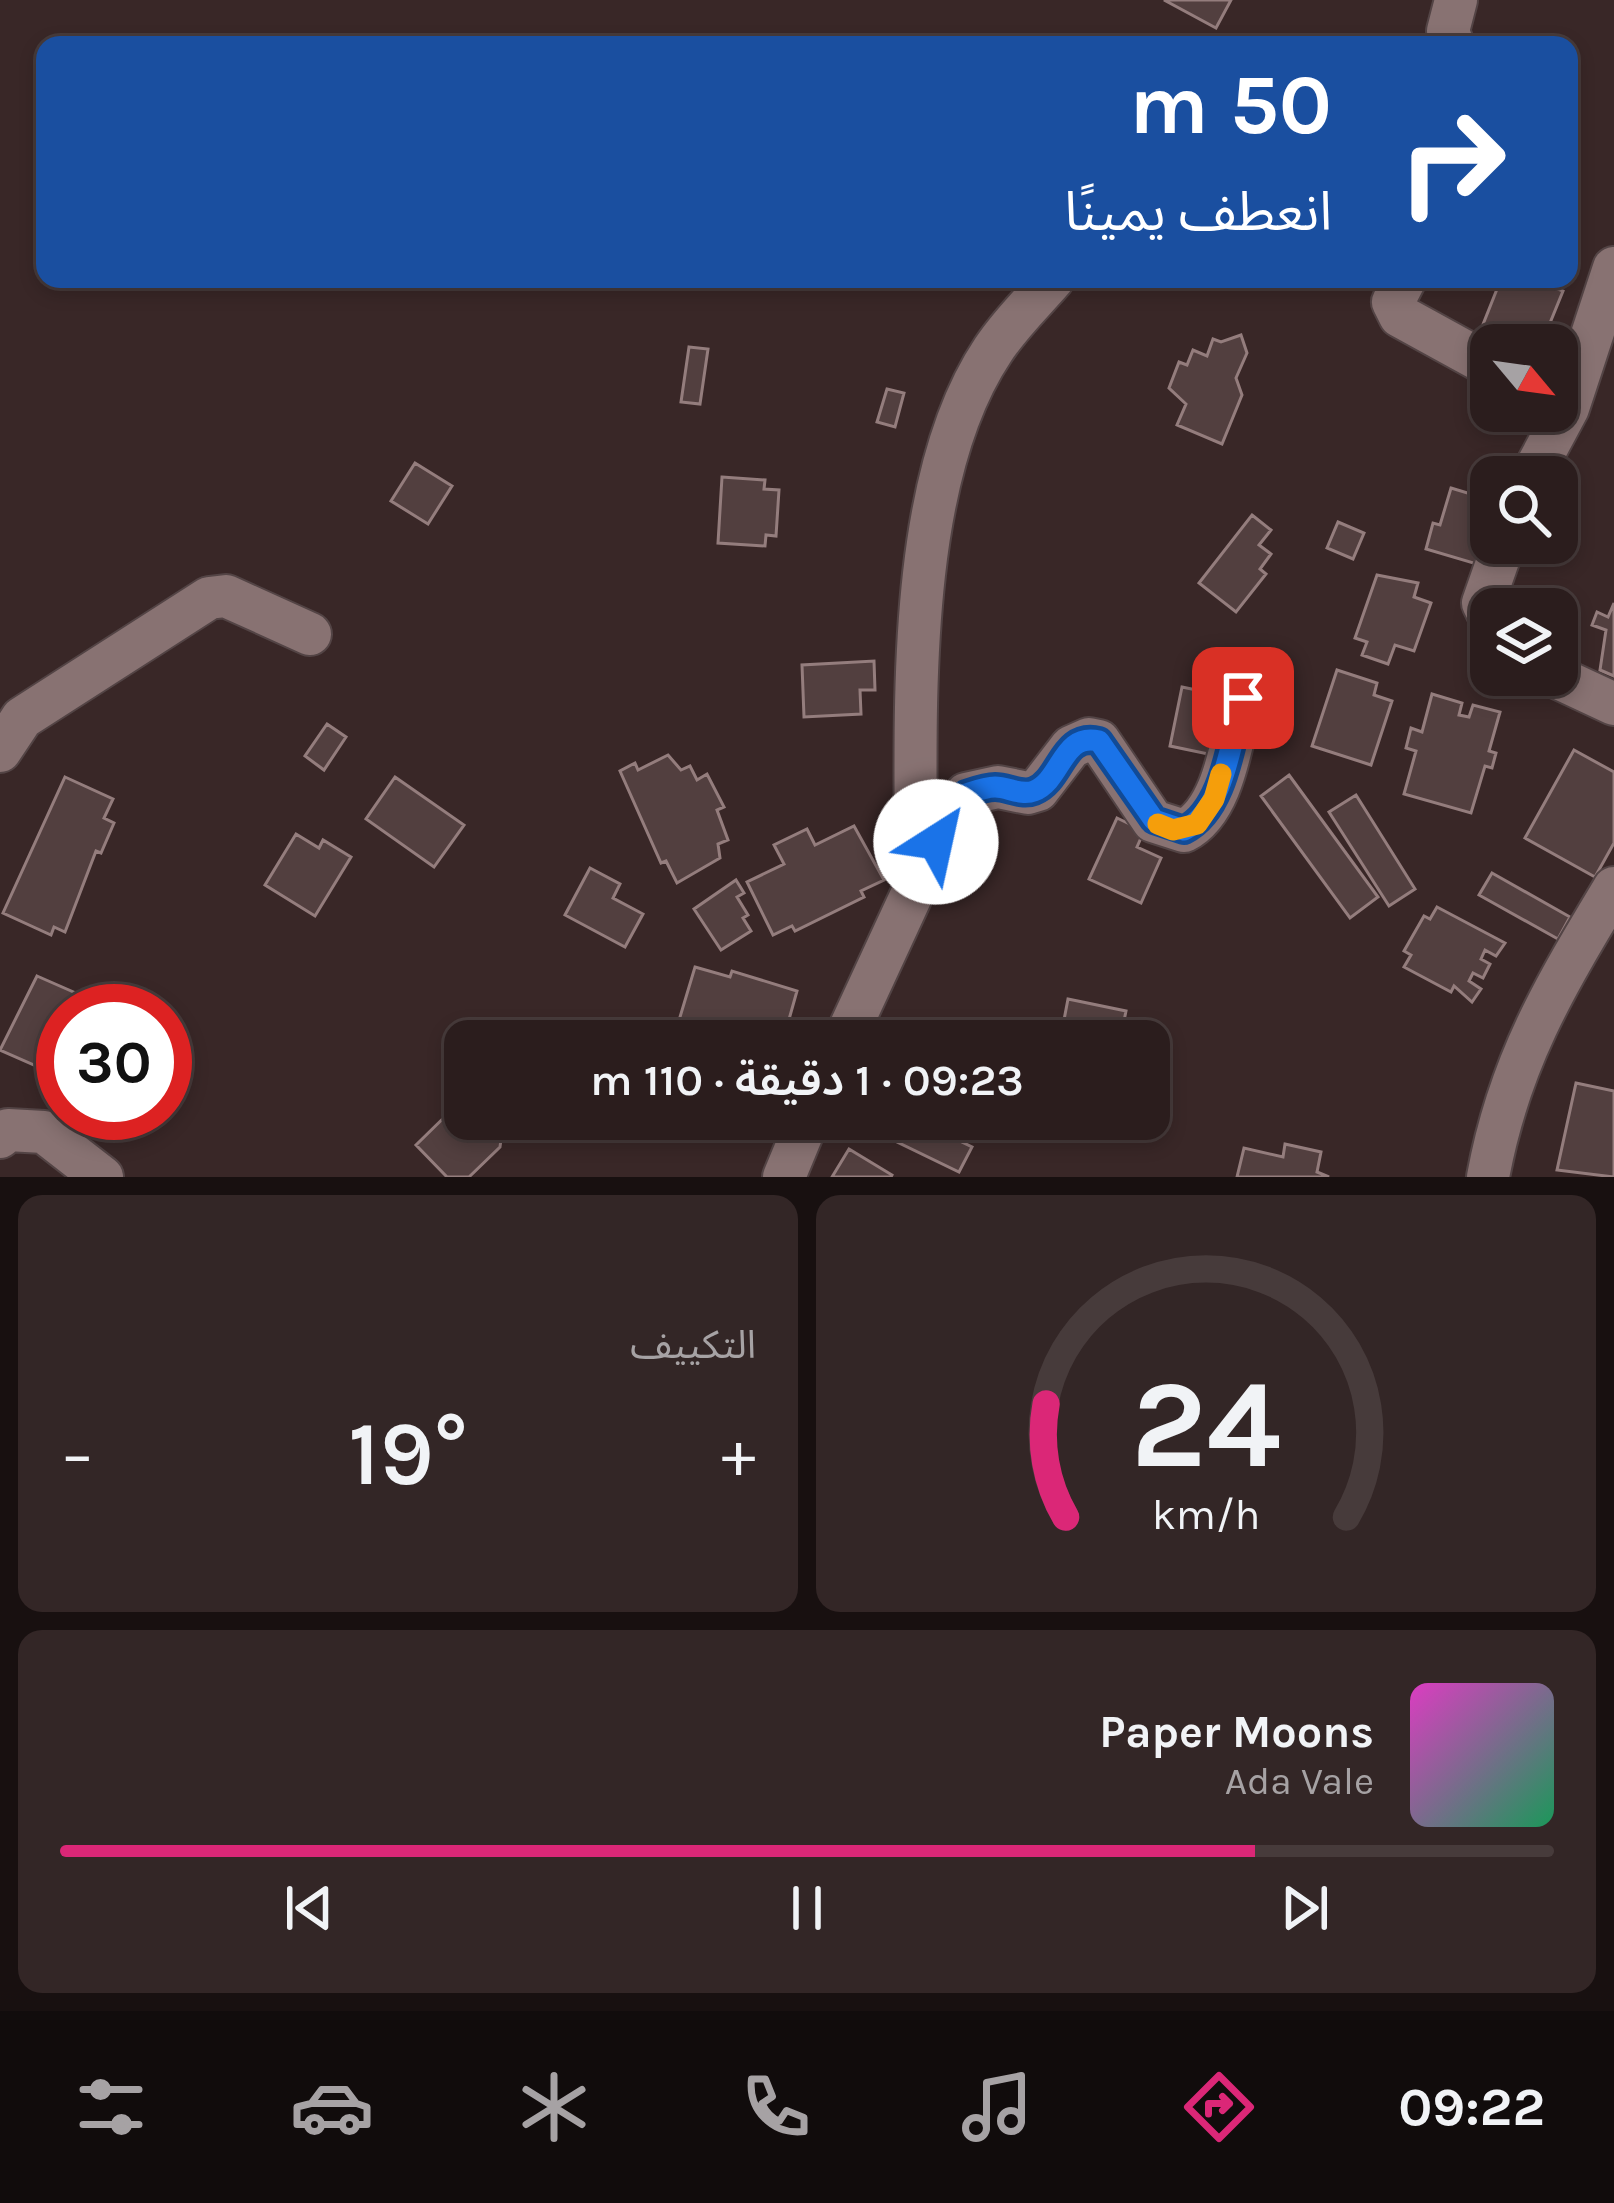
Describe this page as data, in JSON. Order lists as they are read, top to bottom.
{
  "north": "bottom right",
  "page": {
    "turn": ["50 m", "انعطف يمينًا"],
    "limit": "30",
    "trip": "09:23 · 1 دقيقة · 110 m",
    "tile": "التكييف",
    "heat": ["−", "19°", "+"],
    "song": ["Paper Moons", "Ada Vale"],
    "tabs": "09:22",
    "gauge": ["24", "km/h"]
  }
}
